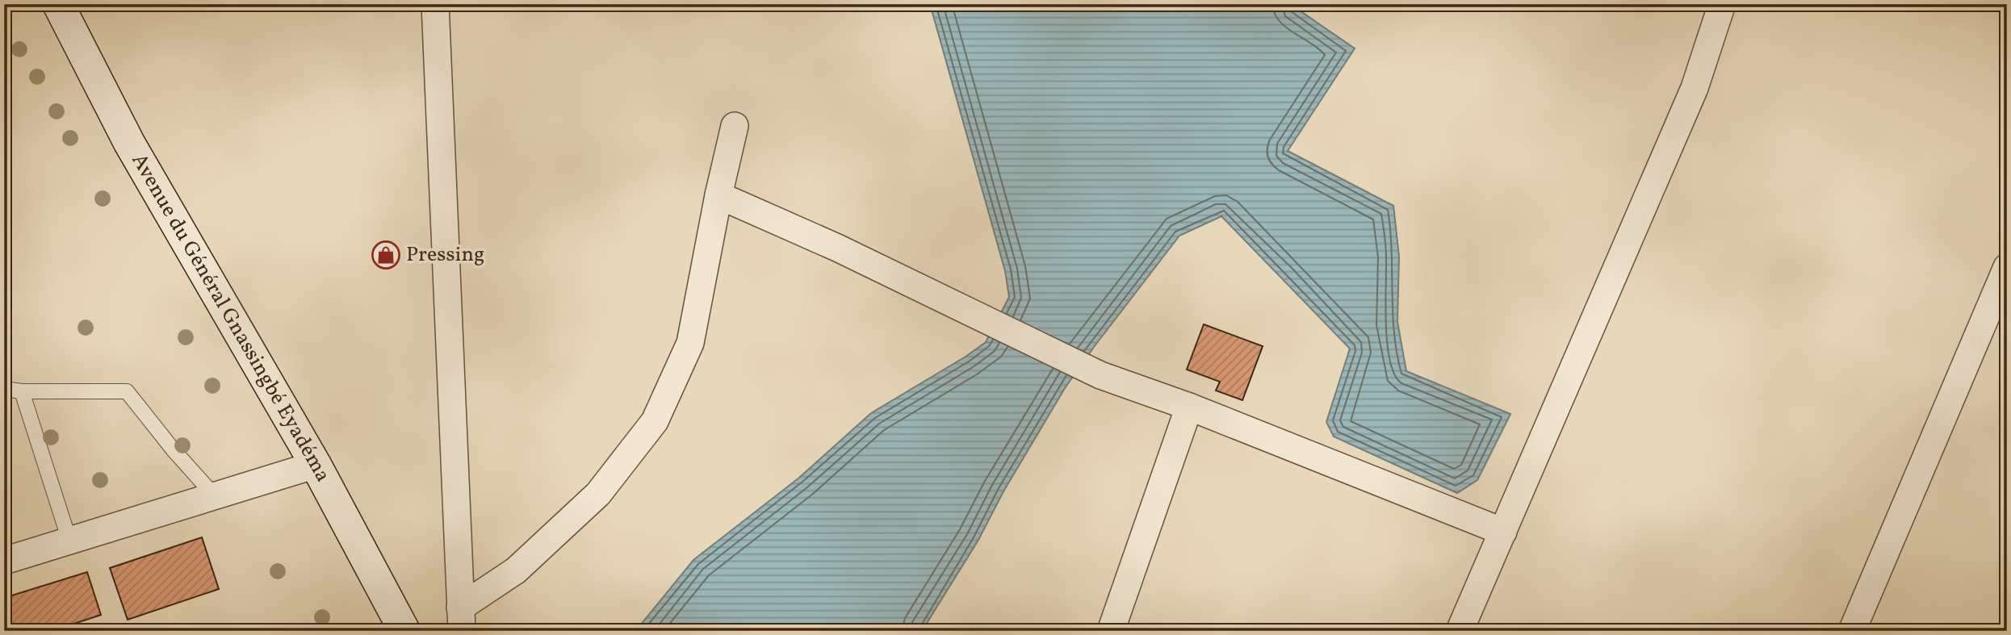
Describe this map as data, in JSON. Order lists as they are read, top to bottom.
{
  "streets": {
    "main road": ["Avenue du Général Gnassingbé Eyadéma"]
  },
  "places": {
    "shop": ["Pressing"]
  }
}
